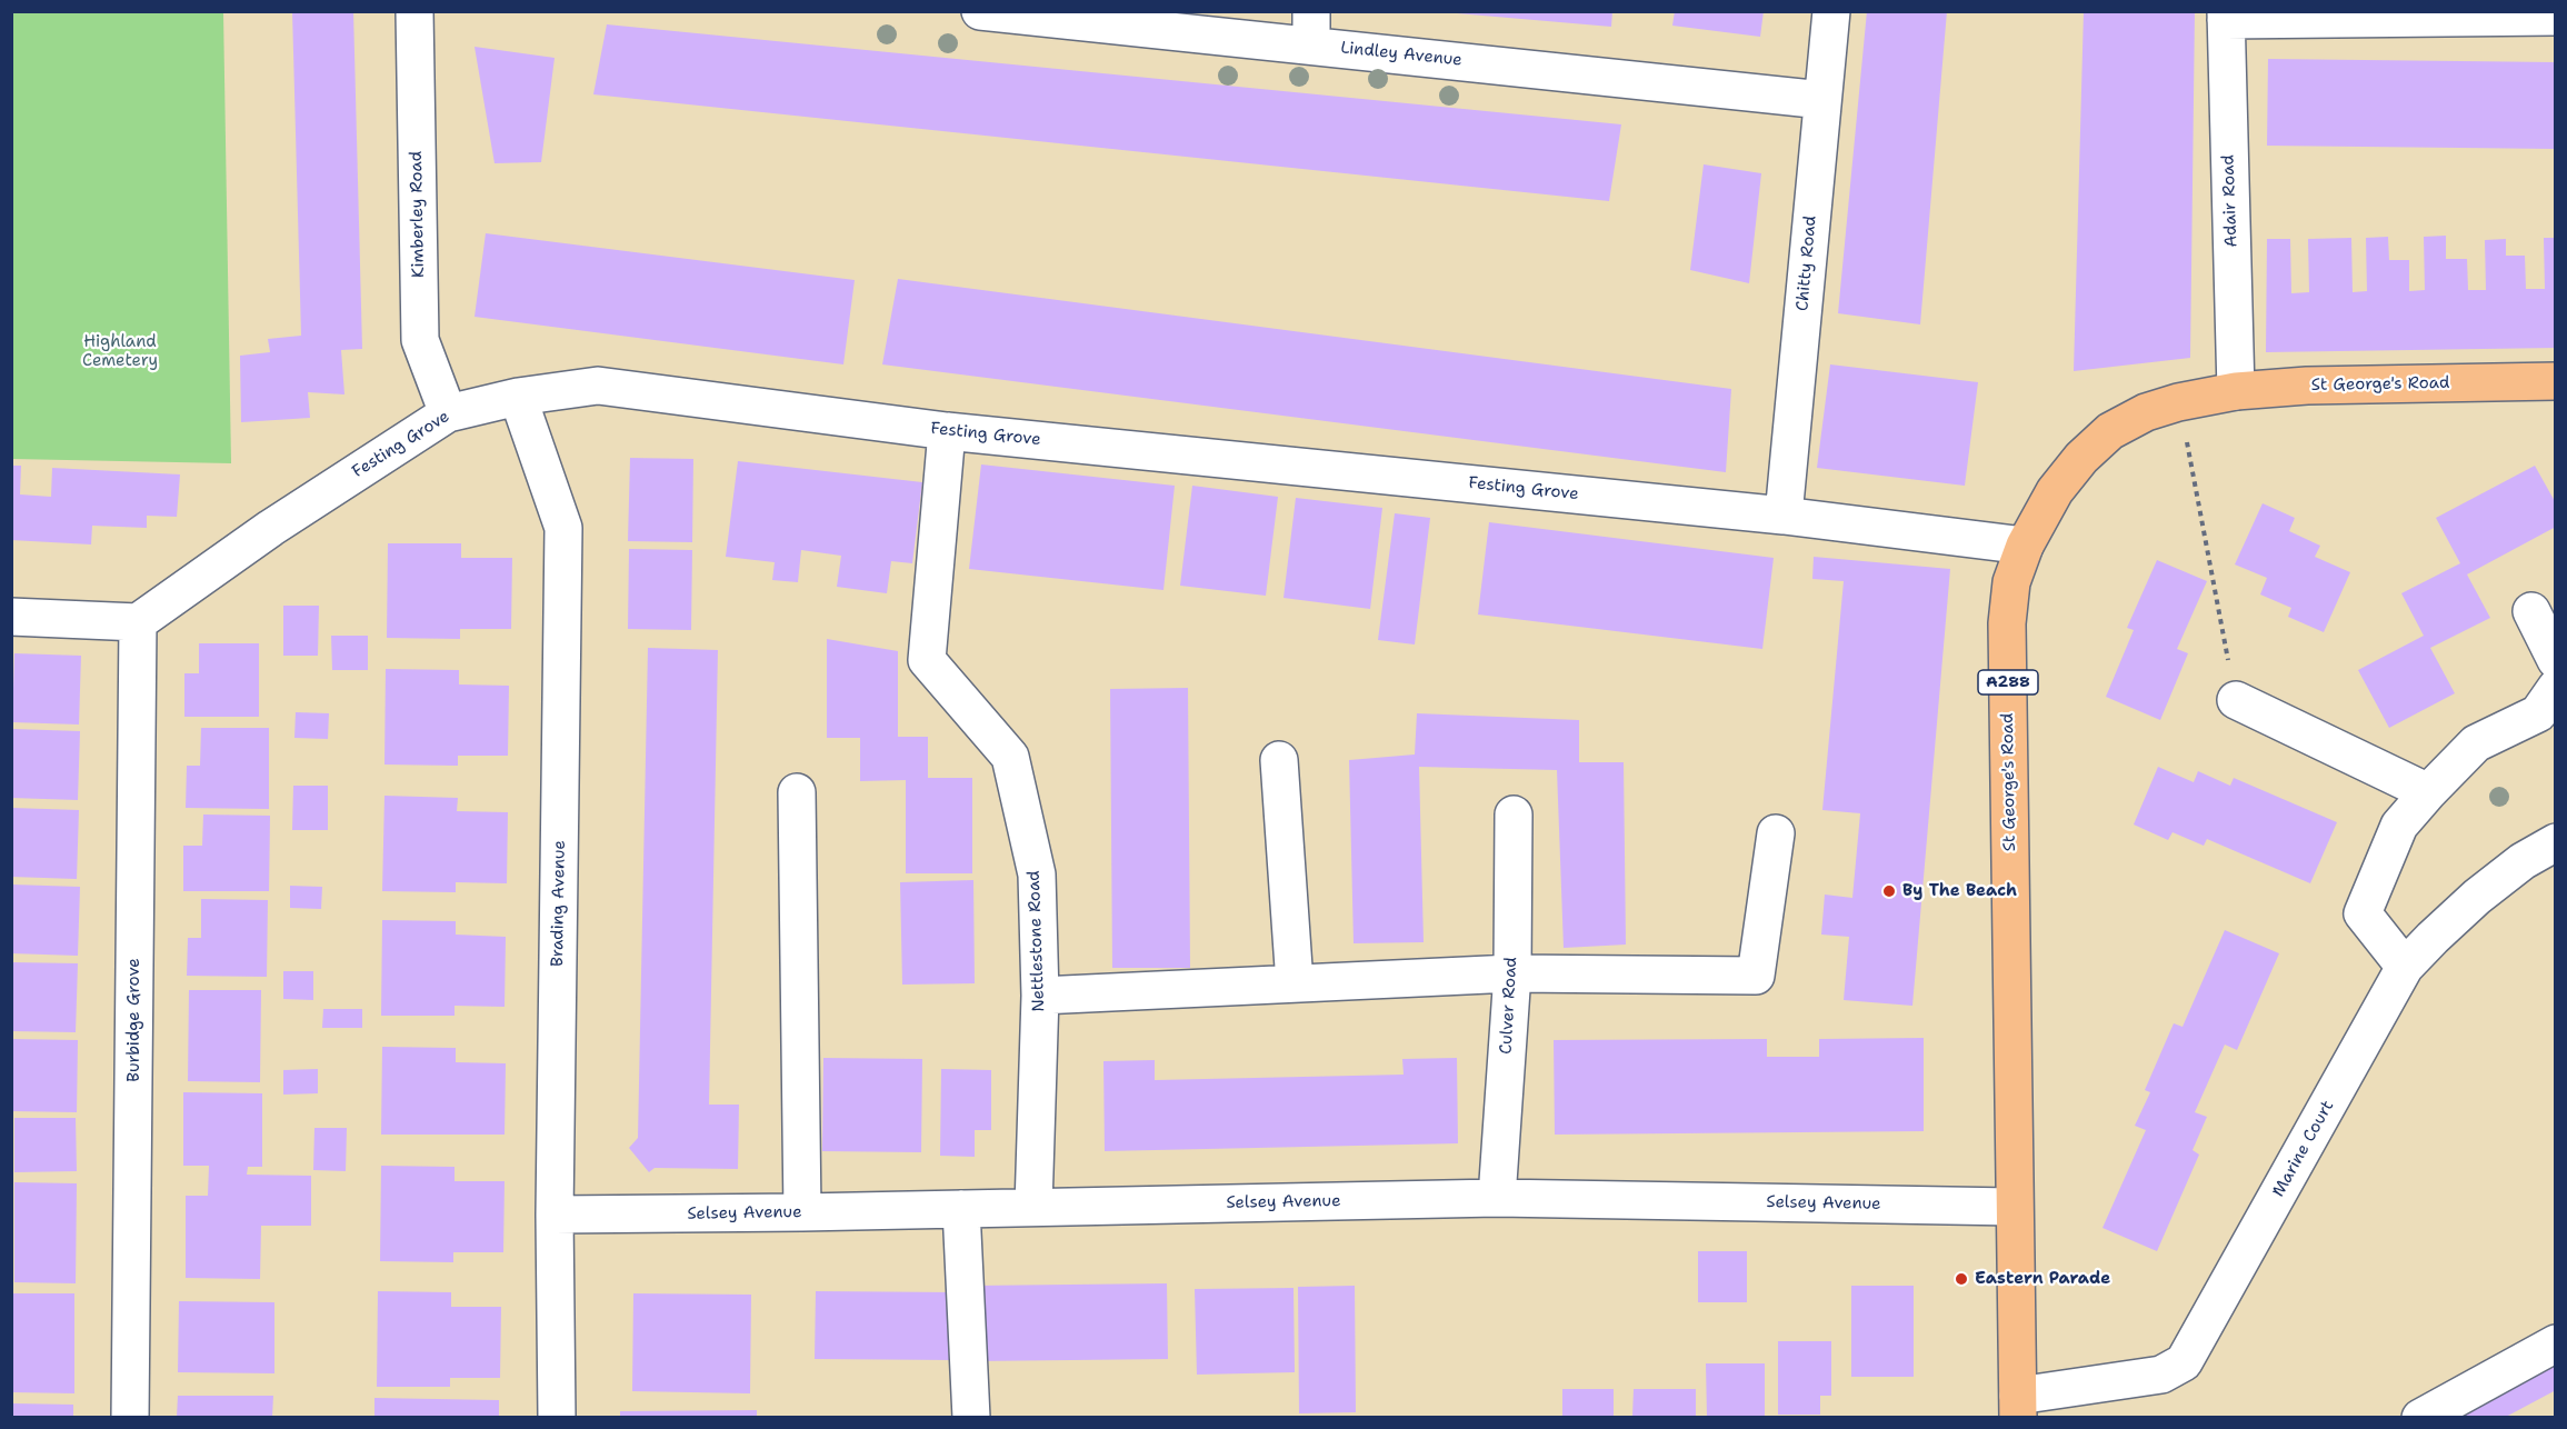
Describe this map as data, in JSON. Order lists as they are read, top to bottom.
{
  "streets": {
    "main road": ["St George's Road", "A288"],
    "street": [
      "Lindley Avenue",
      "Adair Road",
      "Kimberley Road",
      "Chitty Road",
      "Festing Grove",
      "Brading Avenue",
      "Nettlestone Road",
      "Culver Road",
      "Burbidge Grove",
      "Marine Court",
      "Selsey Avenue"
    ]
  },
  "crossings": [
    ["Lindley Avenue", "Chitty Road"],
    ["Adair Road", "St George's Road"],
    ["Kimberley Road", "Festing Grove"],
    ["Chitty Road", "Festing Grove"],
    ["St George's Road", "Festing Grove"],
    ["St George's Road", "Marine Court"],
    ["St George's Road", "Selsey Avenue"],
    ["Festing Grove", "Brading Avenue"],
    ["Festing Grove", "Nettlestone Road"],
    ["Festing Grove", "Burbidge Grove"],
    ["Brading Avenue", "Selsey Avenue"],
    ["Nettlestone Road", "Selsey Avenue"],
    ["Culver Road", "Selsey Avenue"]
  ],
  "parks": ["Highland Cemetery"],
  "places": ["By The Beach", "Eastern Parade"]
}
